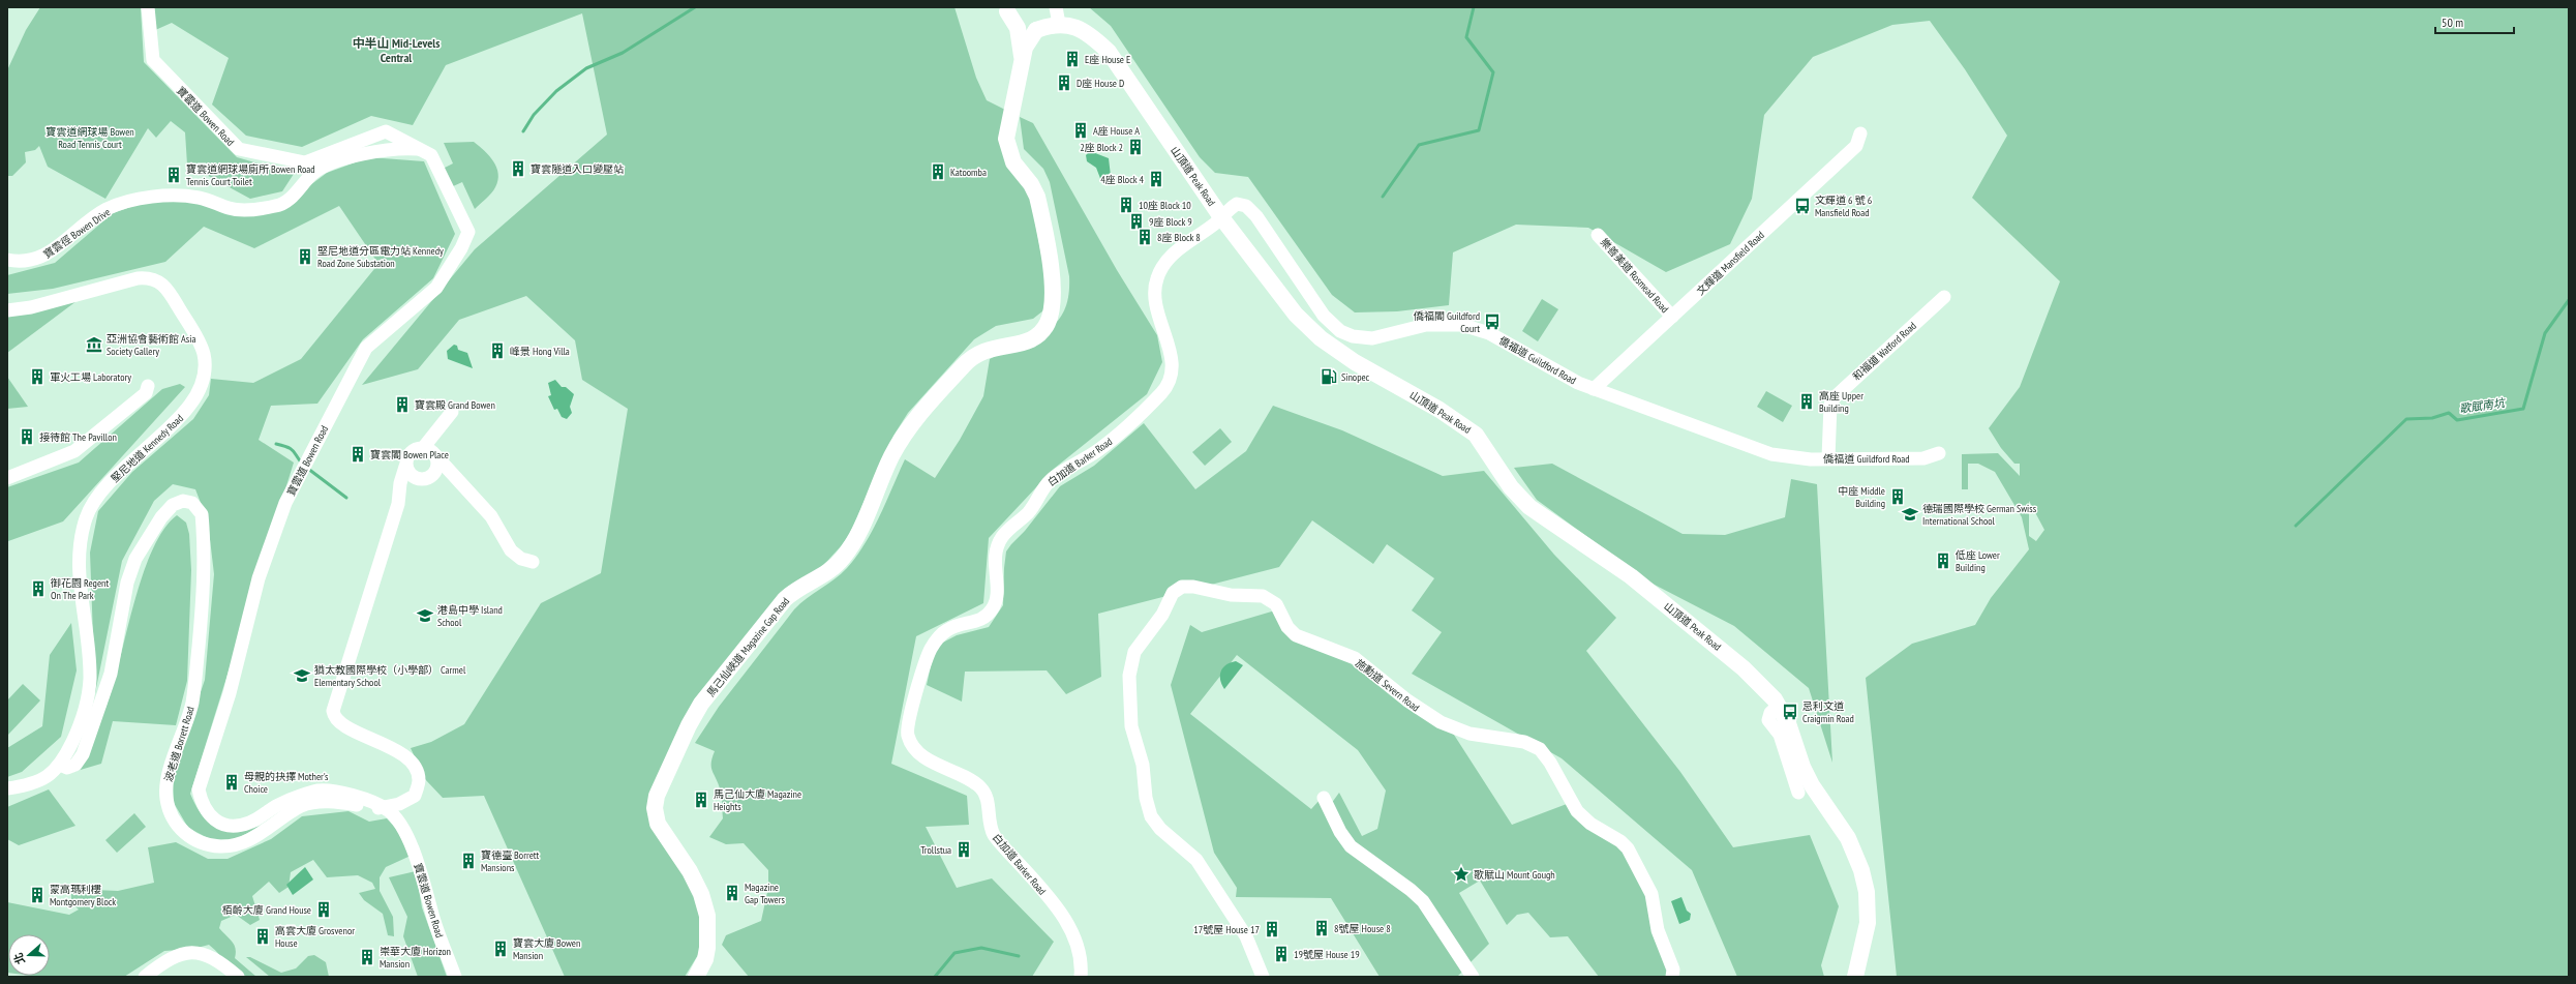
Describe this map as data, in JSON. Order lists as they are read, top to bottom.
{
  "streets": {
    "main road": ["山頂道 Peak Road", "馬己仙峽道 Magazine Gap Road"],
    "street": [
      "寶雲道 Bowen Road",
      "寶雲徑 Bowen Drive",
      "文輝道 Mansfield Road",
      "樂善美道 Rosmead Road",
      "和福道 Watford Road",
      "僑福道 Guildford Road",
      "堅尼地道 Kennedy Road",
      "白加道 Barker Road",
      "施勳道 Severn Road",
      "波老道 Borrett Road"
    ]
  },
  "crossings": [
    ["寶雲道 Bowen Road", "寶雲徑 Bowen Drive"],
    ["寶雲道 Bowen Road", "波老道 Borrett Road"],
    ["山頂道 Peak Road", "僑福道 Guildford Road"],
    ["山頂道 Peak Road", "白加道 Barker Road"],
    ["山頂道 Peak Road", "馬己仙峽道 Magazine Gap Road"],
    ["文輝道 Mansfield Road", "樂善美道 Rosmead Road"],
    ["文輝道 Mansfield Road", "僑福道 Guildford Road"],
    ["和福道 Watford Road", "僑福道 Guildford Road"],
    ["僑福道 Guildford Road", "白加道 Barker Road"],
    ["堅尼地道 Kennedy Road", "波老道 Borrett Road"]
  ],
  "districts": ["中半山 Mid-Levels Central"],
  "water": ["歌賦南坑"],
  "parks": ["寶雲道網球場 Bowen Road Tennis Court"],
  "places": {
    "building": [
      "E座 House E",
      "D座 House D",
      "A座 House A",
      "2座 Block 2",
      "寶雲隧道入口變壓站",
      "Katoomba",
      "寶雲道網球場廁所 Bowen Road Tennis Court Toilet",
      "4座 Block 4",
      "10座 Block 10",
      "9座 Block 9",
      "8座 Block 8",
      "堅尼地道分區電力站 Kennedy Road Zone Substation",
      "峰景 Hong Villa",
      "軍火工場 Laboratory",
      "高座 Upper Building",
      "寶雲殿 Grand Bowen",
      "接待館 The Pavillon",
      "寶雲閣 Bowen Place",
      "中座 Middle Building",
      "低座 Lower Building",
      "御花園 Regent On The Park",
      "母親的抉擇 Mother's Choice",
      "馬己仙大廈 Magazine Heights",
      "Trollstua",
      "寶德臺 Borrett Mansions",
      "Magazine Gap Towers",
      "蒙高瑪利樓 Montgomery Block",
      "栢齡大廈 Grand House",
      "8號屋 House 8",
      "17號屋 House 17",
      "高雲大廈 Grosvenor House",
      "寶雲大廈 Bowen Mansion",
      "19號屋 House 19",
      "崇華大廈 Horizon Mansion"
    ],
    "bus stop": ["文輝道 6 號 6 Mansfield Road", "僑福閣 Guildford Court", "忌利文道 Craigmin Road"],
    "museum": ["亞洲協會藝術館 Asia Society Gallery"],
    "fuel station": ["Sinopec"],
    "school or university": ["德瑞國際學校 German Swiss International School", "港島中學 Island School", "猶太教國際學校（小學部） Carmel Elementary School"],
    "place": ["歌賦山 Mount Gough"]
  },
  "scale_bar": "50 m",
  "north": "left"
}
